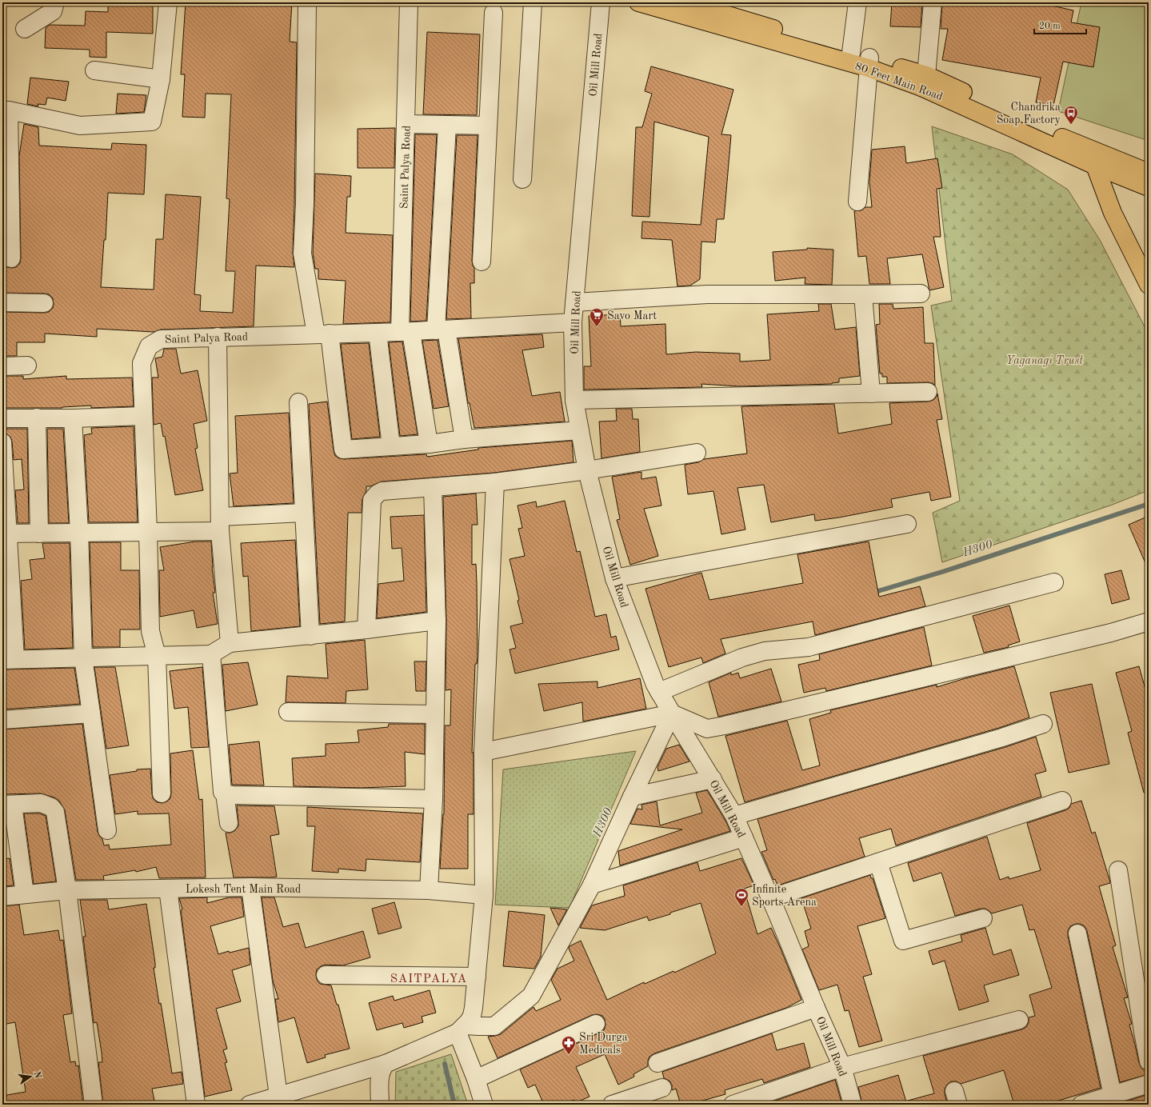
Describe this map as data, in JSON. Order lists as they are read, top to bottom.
{
  "streets": {
    "main road": ["80 Feet Main Road"],
    "street": ["Oil Mill Road", "Saint Palya Road", "Lokesh Tent Main Road"]
  },
  "crossings": [
    ["Oil Mill Road", "Saint Palya Road"]
  ],
  "districts": ["SAITPALYA"],
  "water": ["H300"],
  "parks": ["Yaganagi Trust"],
  "places": {
    "bus stop": ["Chandrika Soap Factory"],
    "supermarket": ["Savo Mart"],
    "sports": ["Infinite Sports Arena"],
    "pharmacy": ["Sri Durga Medicals"]
  },
  "scale_bar": "20 m",
  "north": "right"
}
